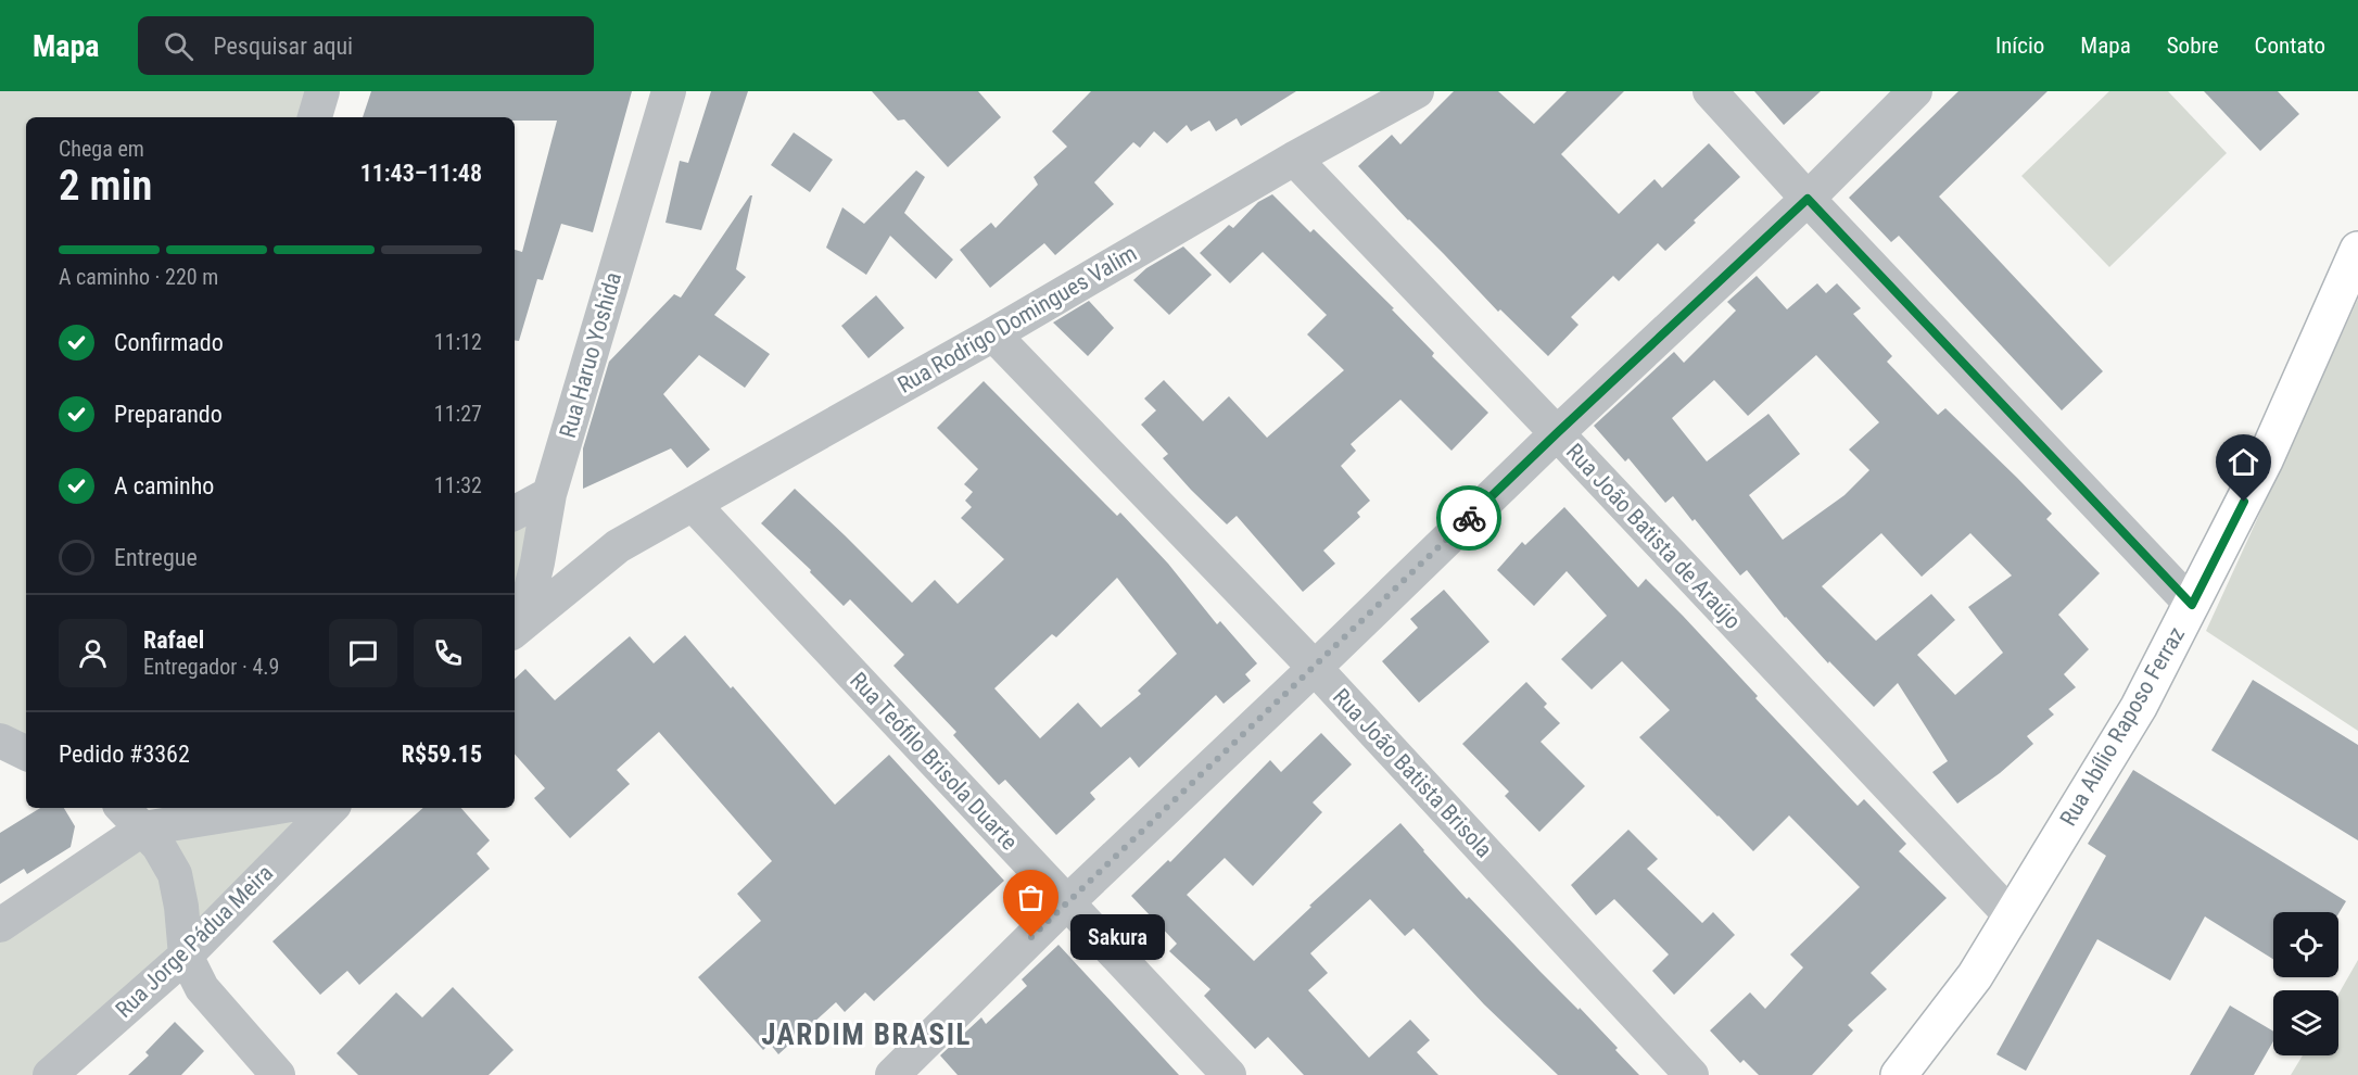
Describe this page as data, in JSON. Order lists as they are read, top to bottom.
{
  "streets": {
    "street": [
      "Rua Rodrigo Domingues Valim",
      "Rua Haruo Yoshida",
      "Rua João Batista de Araújo",
      "Rua Abílio Raposo Ferraz",
      "Rua Teófilo Brisola Duarte",
      "Rua João Batista Brisola",
      "Rua Jorge Pádua Meira"
    ]
  },
  "crossings": [
    ["Rua Rodrigo Domingues Valim", "Rua Haruo Yoshida"],
    ["Rua Rodrigo Domingues Valim", "Rua João Batista de Araújo"],
    ["Rua Rodrigo Domingues Valim", "Rua Teófilo Brisola Duarte"],
    ["Rua Rodrigo Domingues Valim", "Rua João Batista Brisola"],
    ["Rua João Batista de Araújo", "Rua Abílio Raposo Ferraz"]
  ],
  "districts": ["JARDIM BRASIL"],
  "places": ["Sakura"],
  "page": {
    "header": "Mapa",
    "search": "Pesquisar aqui",
    "nav": [
      "Início",
      "Mapa",
      "Sobre",
      "Contato"
    ],
    "heading": ["2 min", "Chega em", "11:43–11:48"],
    "panel": [
      "Rafael",
      "Entregador · 4.9",
      "Pedido #3362",
      "R$59.15"
    ],
    "bar": "A caminho · 220 m",
    "list": [
      ["Confirmado", "11:12"],
      ["Preparando", "11:27"],
      ["A caminho", "11:32"],
      "Entregue"
    ],
    "bubble": "Sakura"
  }
}
